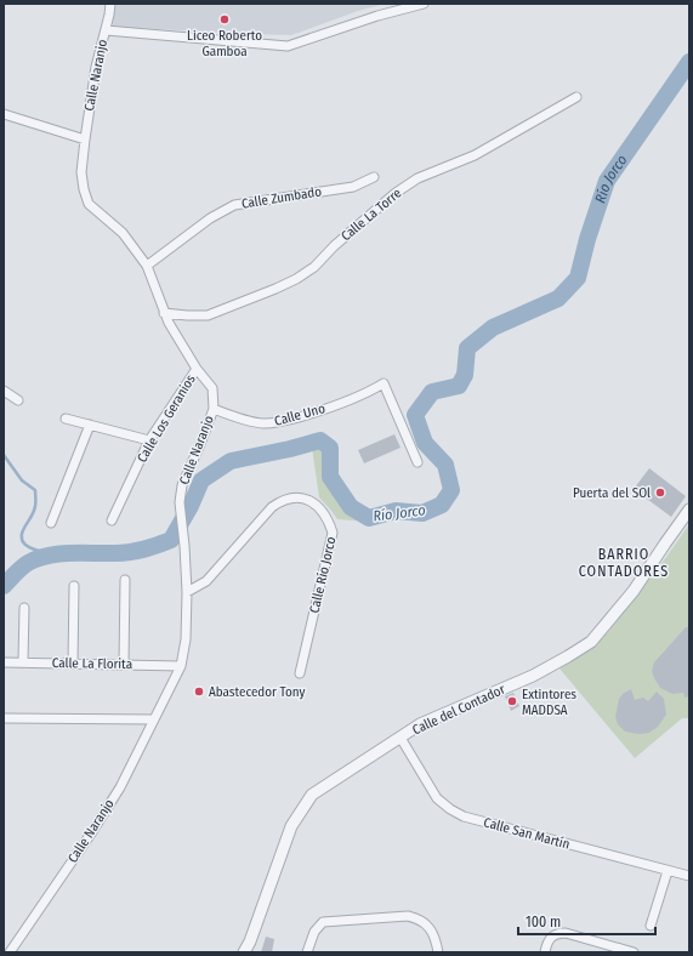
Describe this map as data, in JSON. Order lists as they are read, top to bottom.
{
  "streets": {
    "street": [
      "Calle Naranjo",
      "Calle Zumbado",
      "Calle La Torre",
      "Calle Uno",
      "Calle Los Geranios",
      "Calle Río Jorco",
      "Calle La Florita",
      "Calle del Contador",
      "Calle San Martín"
    ]
  },
  "crossings": [
    ["Calle Naranjo", "Calle Zumbado"],
    ["Calle Naranjo", "Calle La Torre"],
    ["Calle Naranjo", "Calle Uno"],
    ["Calle Naranjo", "Calle Los Geranios"],
    ["Calle Naranjo", "Calle Río Jorco"],
    ["Calle Naranjo", "Calle La Florita"],
    ["Calle del Contador", "Calle San Martín"]
  ],
  "districts": ["BARRIO CONTADORES"],
  "water": ["Río Jorco"],
  "places": [
    "Liceo Roberto Gamboa",
    "Puerta del SOl",
    "Abastecedor Tony",
    "Extintores MADDSA"
  ],
  "scale_bar": "100 m"
}
